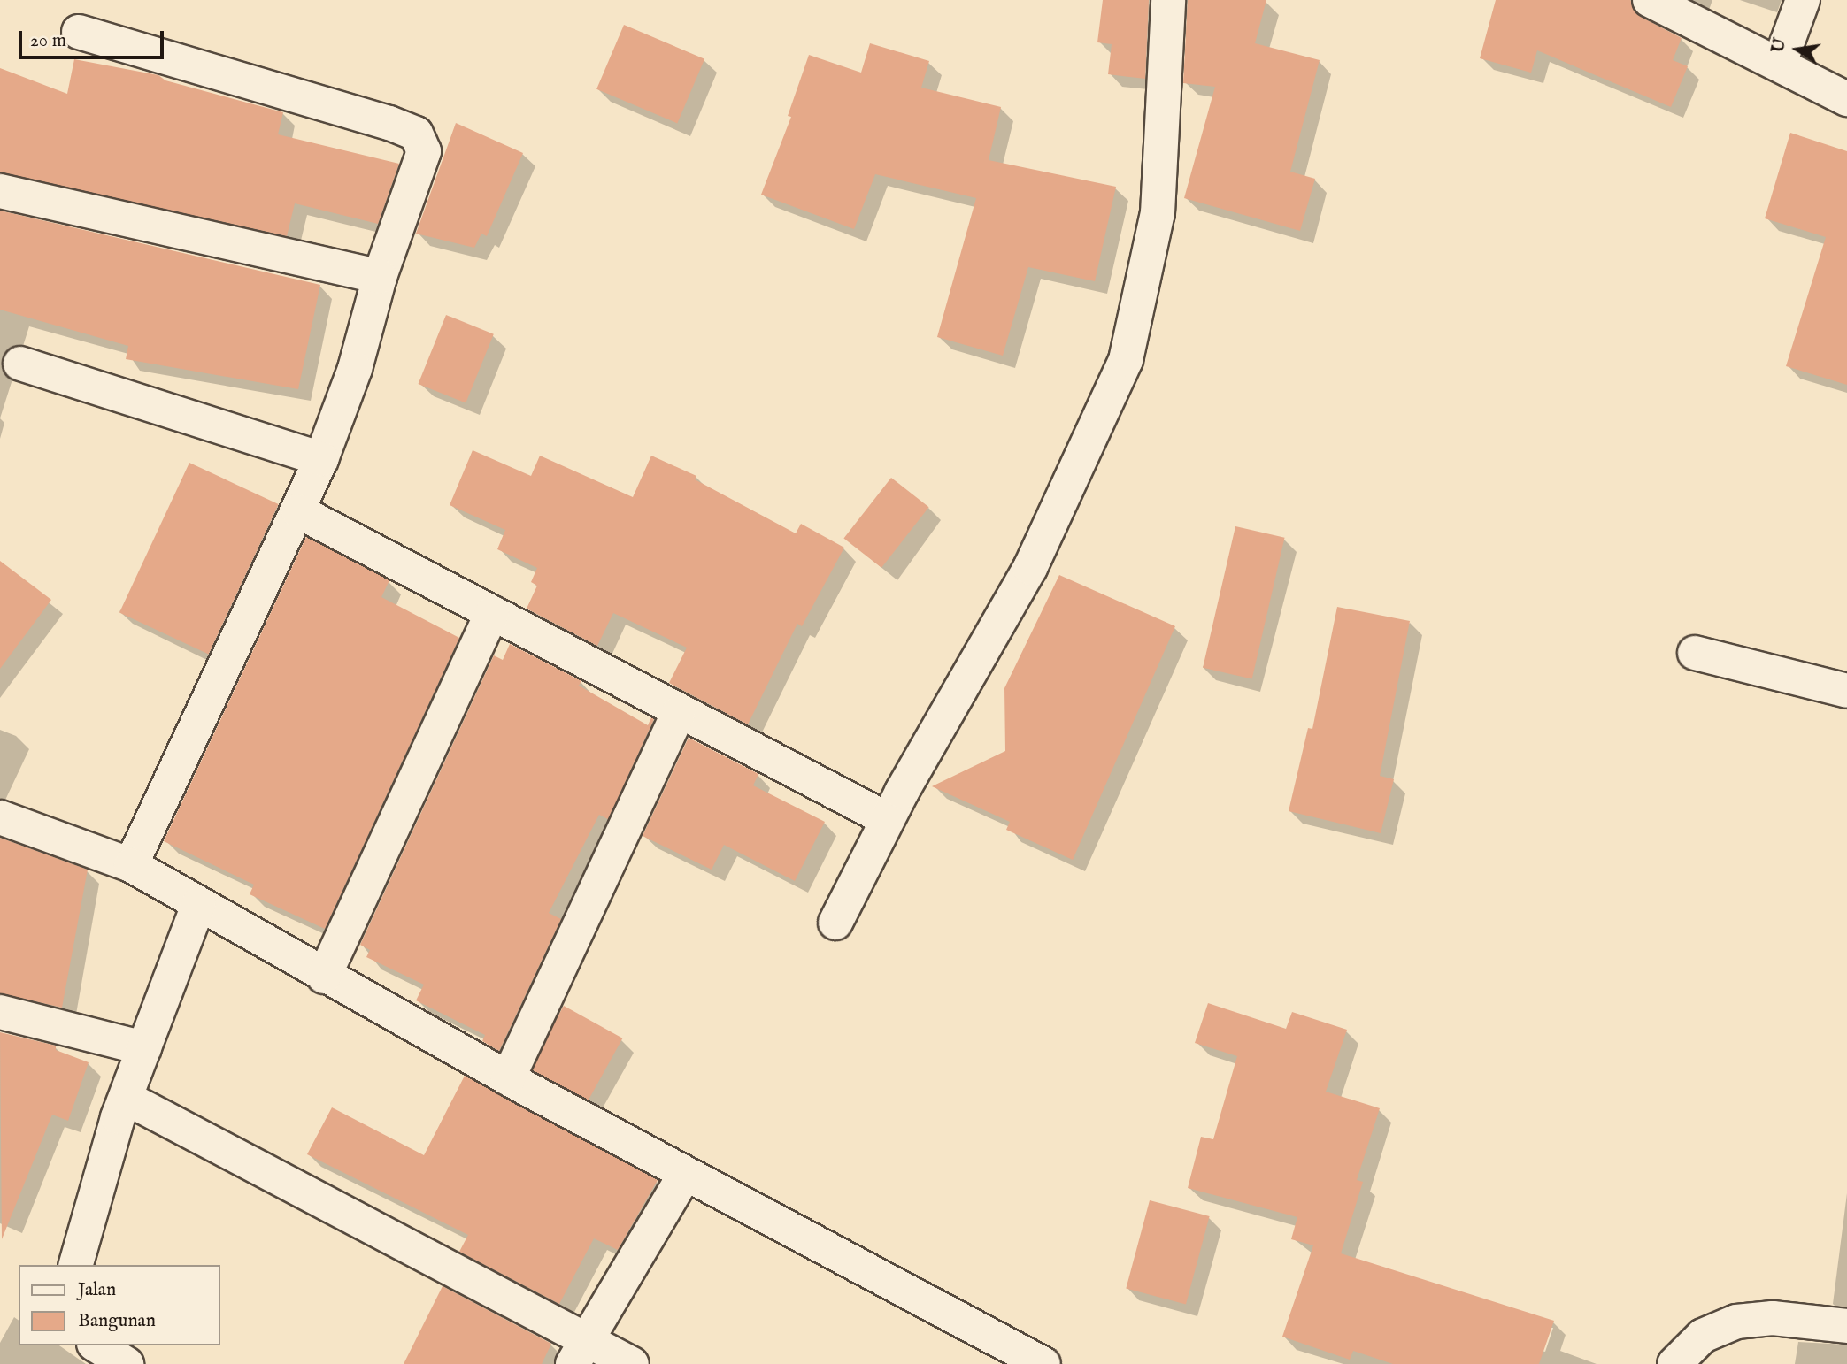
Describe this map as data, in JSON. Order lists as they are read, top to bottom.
{
  "legend": ["Jalan", "Bangunan"],
  "scale_bar": "20 m",
  "north": "left"
}
